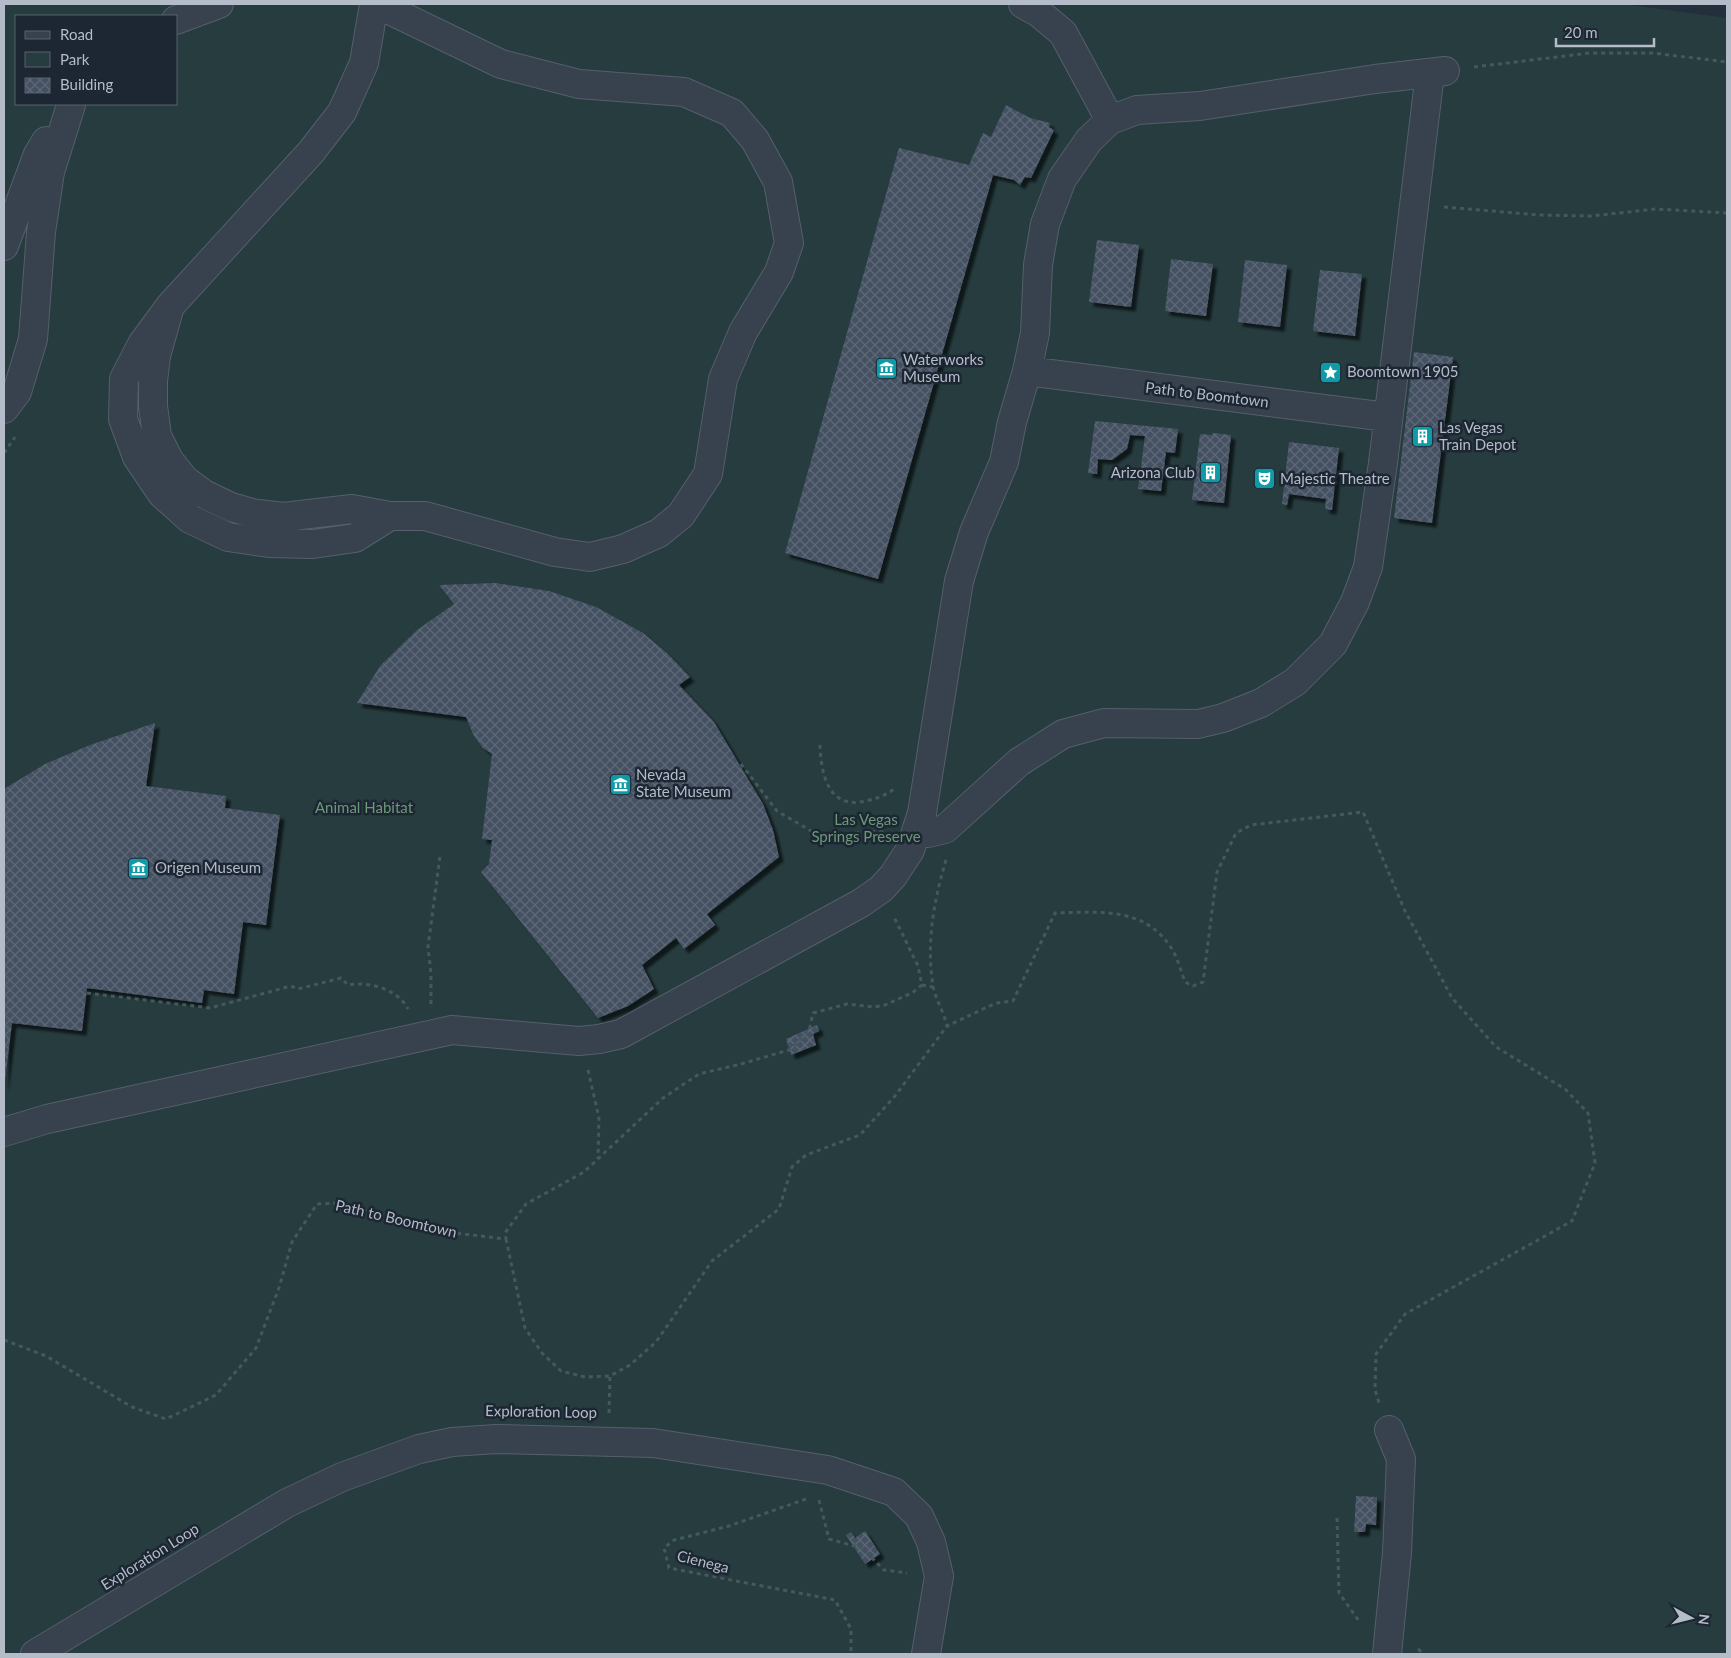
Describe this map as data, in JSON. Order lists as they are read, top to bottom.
{
  "streets": {
    "street": ["Path to Boomtown"],
    "path": ["Cienega"]
  },
  "parks": ["Animal Habitat", "Las Vegas Springs Preserve"],
  "places": {
    "museum": ["Waterworks Museum", "Nevada State Museum", "Origen Museum"],
    "place": ["Boomtown 1905"],
    "building": ["Las Vegas Train Depot", "Arizona Club"],
    "theatre": ["Majestic Theatre"]
  },
  "legend": ["Road", "Park", "Building"],
  "scale_bar": "20 m",
  "north": "right"
}
